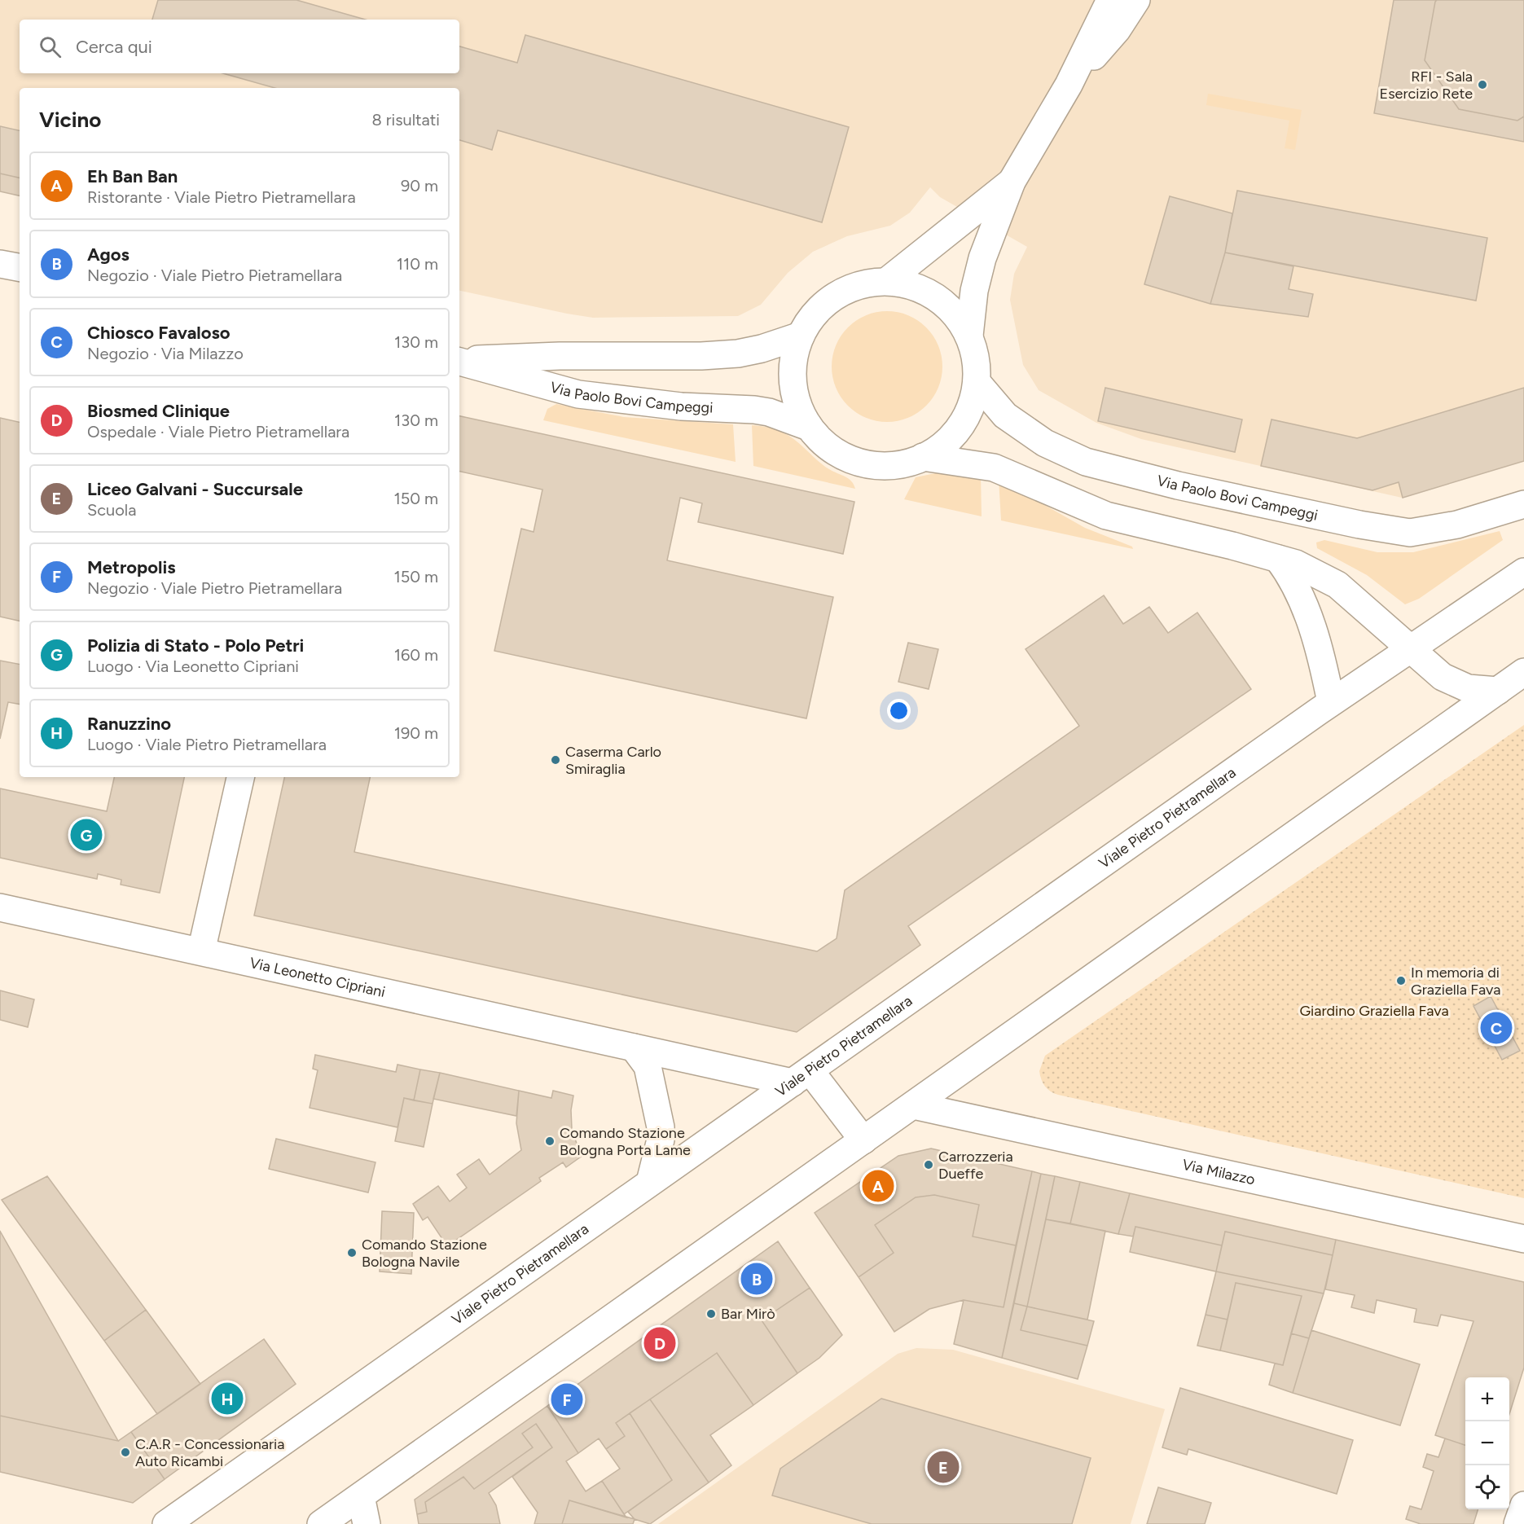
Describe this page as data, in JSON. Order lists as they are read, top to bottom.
{
  "streets": {
    "street": [
      "Via Paolo Bovi Campeggi",
      "Viale Pietro Pietramellara",
      "Via Leonetto Cipriani",
      "Via Milazzo"
    ]
  },
  "crossings": [
    ["Viale Pietro Pietramellara", "Via Leonetto Cipriani"]
  ],
  "parks": ["Giardino Graziella Fava"],
  "places": [
    "RFI - Sala Esercizio Rete",
    "Caserma Carlo Smiraglia",
    "In memoria di Graziella Fava",
    "Comando Stazione Bologna Porta Lame",
    "Carrozzeria Dueffe",
    "Comando Stazione Bologna Navile",
    "Bar Mirò",
    "C.A.R - Concessionaria Auto Ricambi"
  ],
  "page": {
    "search": "Cerca qui",
    "heading": ["Vicino", "8 risultati"],
    "list": [
      {
        "mark": "A",
        "name": "Eh Ban Ban",
        "note": "Ristorante · Viale Pietro Pietramellara",
        "value": "90 m"
      },
      {
        "mark": "B",
        "name": "Agos",
        "note": "Negozio · Viale Pietro Pietramellara",
        "value": "110 m"
      },
      {
        "mark": "C",
        "name": "Chiosco Favaloso",
        "note": "Negozio · Via Milazzo",
        "value": "130 m"
      },
      {
        "mark": "D",
        "name": "Biosmed Clinique",
        "note": "Ospedale · Viale Pietro Pietramellara",
        "value": "130 m"
      },
      {
        "mark": "E",
        "name": "Liceo Galvani - Succursale",
        "note": "Scuola",
        "value": "150 m"
      },
      {
        "mark": "F",
        "name": "Metropolis",
        "note": "Negozio · Viale Pietro Pietramellara",
        "value": "150 m"
      },
      {
        "mark": "G",
        "name": "Polizia di Stato - Polo Petri",
        "note": "Luogo · Via Leonetto Cipriani",
        "value": "160 m"
      },
      {
        "mark": "H",
        "name": "Ranuzzino",
        "note": "Luogo · Viale Pietro Pietramellara",
        "value": "190 m"
      }
    ],
    "pins": [
      "G",
      "C",
      "A",
      "B",
      "D",
      "H",
      "F",
      "E"
    ],
    "map_buttons": ["+", "−"]
  }
}
